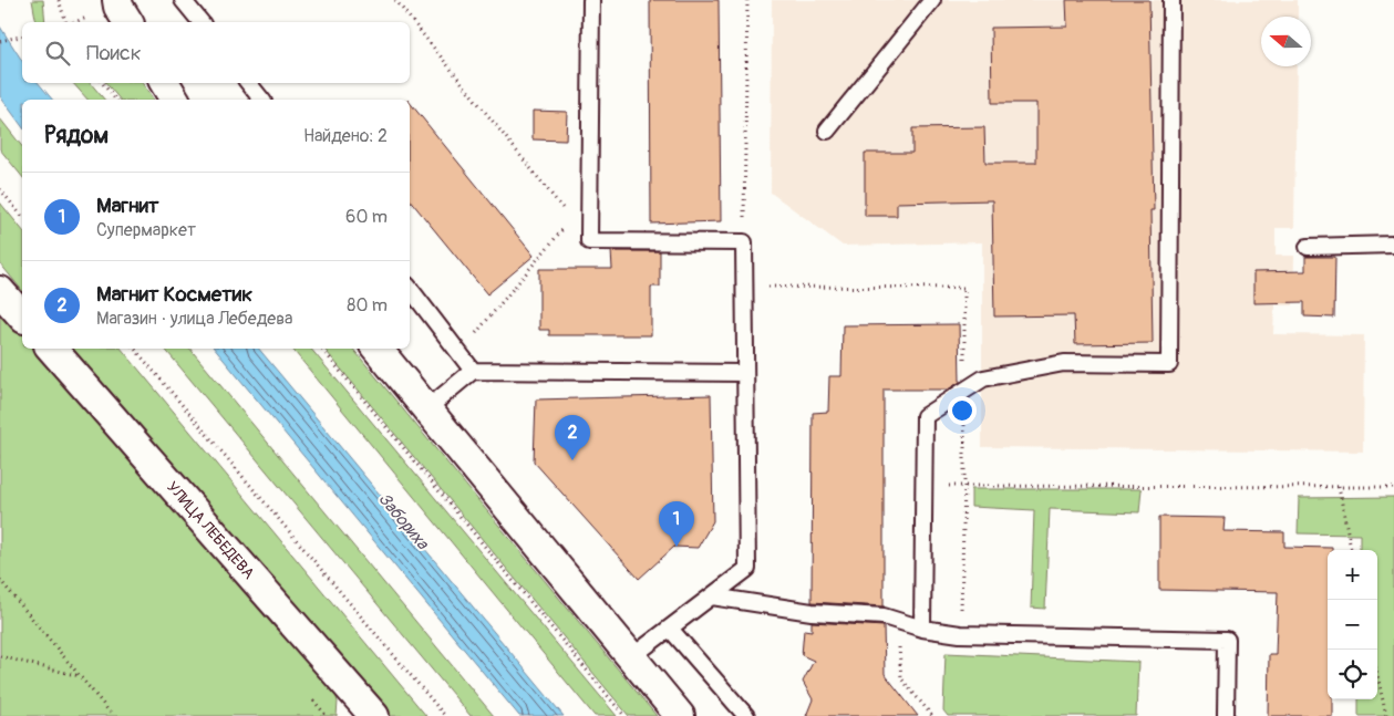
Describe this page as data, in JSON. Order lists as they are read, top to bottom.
{
  "streets": {
    "street": ["УЛИЦА ЛЕБЕДЕВА"]
  },
  "water": ["Забориха"],
  "north": "left",
  "page": {
    "search": "Поиск",
    "heading": ["Рядом", "Найдено: 2"],
    "list": [
      {
        "mark": "1",
        "name": "Магнит",
        "note": "Супермаркет",
        "value": "60 m"
      },
      {
        "mark": "2",
        "name": "Магнит Косметик",
        "note": "Магазин · улица Лебедева",
        "value": "80 m"
      }
    ],
    "pins": ["2", "1"],
    "map_buttons": ["+", "−"]
  }
}
